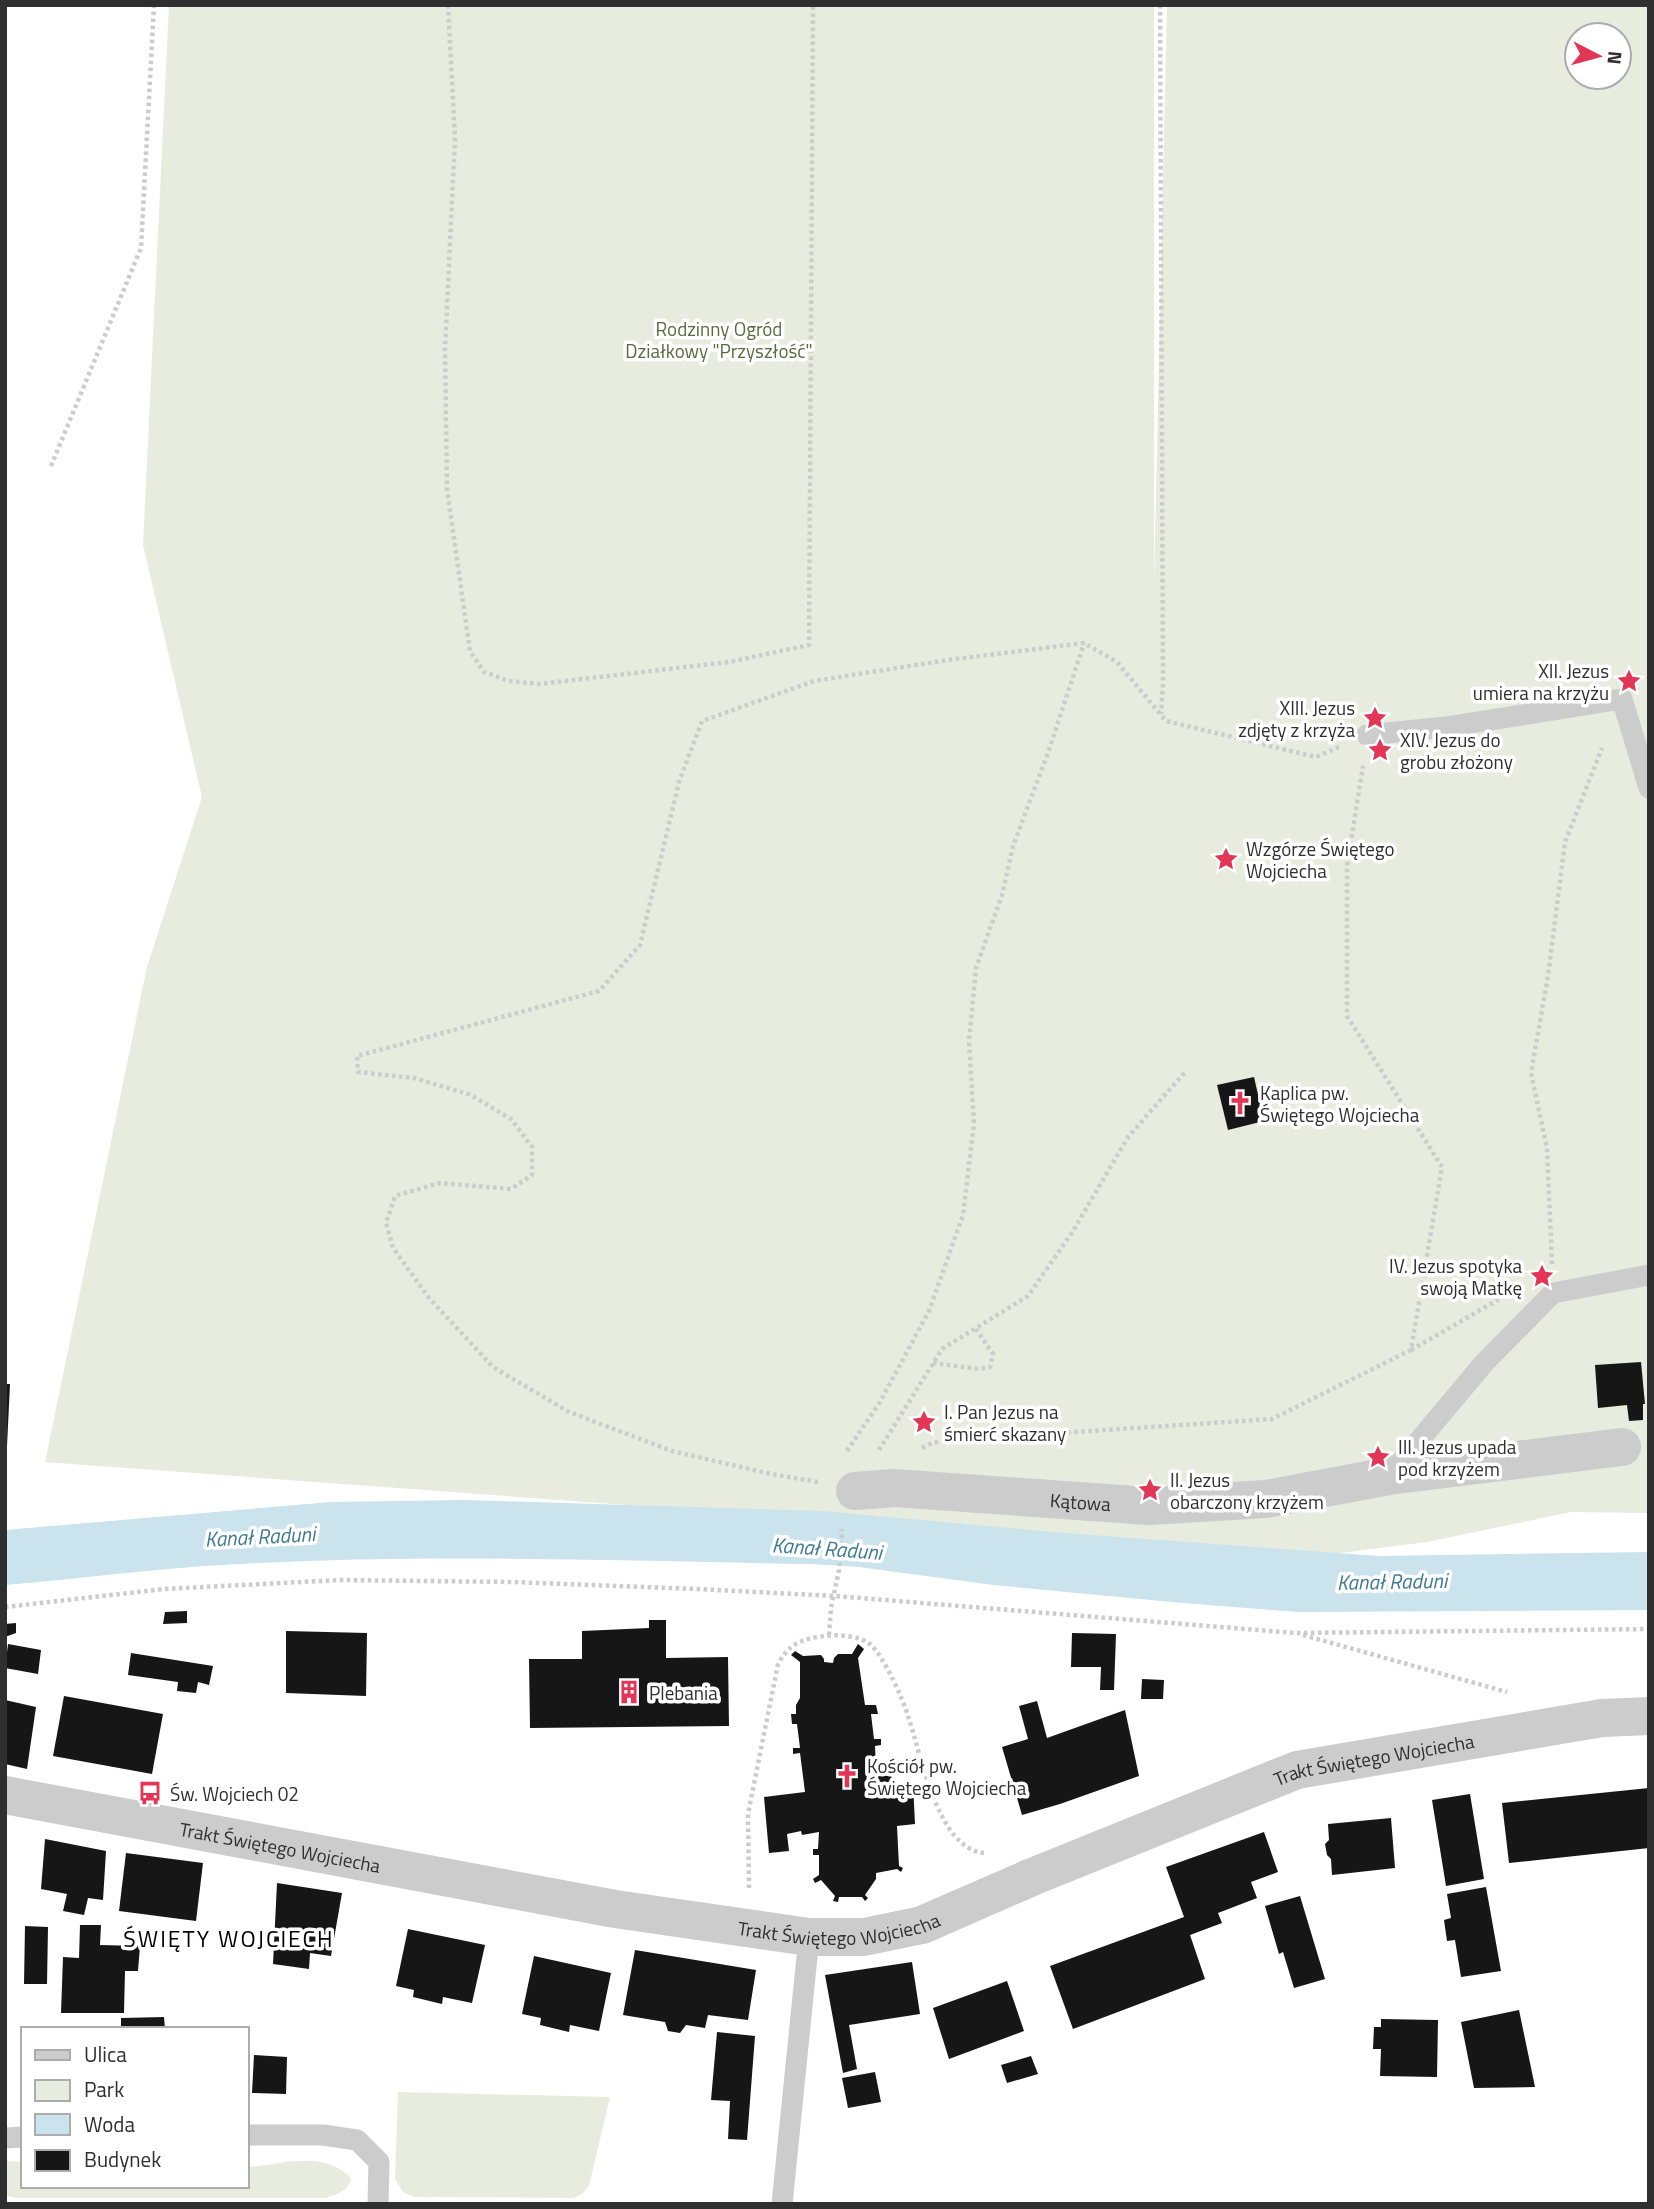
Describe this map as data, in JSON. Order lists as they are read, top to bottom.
{
  "streets": {
    "street": ["Kątowa", "Trakt Świętego Wojciecha"]
  },
  "districts": ["ŚWIĘTY WOJCIECH"],
  "water": ["Kanał Raduni"],
  "parks": ["Rodzinny Ogród Działkowy \"Przyszłość\""],
  "places": {
    "place": [
      "XII. Jezus umiera na krzyżu",
      "XIII. Jezus zdjęty z krzyża",
      "XIV. Jezus do grobu złożony",
      "Wzgórze Świętego Wojciecha",
      "IV. Jezus spotyka swoją Matkę",
      "I. Pan Jezus na śmierć skazany",
      "III. Jezus upada pod krzyżem",
      "II. Jezus obarczony krzyżem"
    ],
    "church": ["Kaplica pw. Świętego Wojciecha", "Kościół pw. Świętego Wojciecha"],
    "building": ["Plebania"],
    "bus stop": ["Św. Wojciech 02"]
  },
  "legend": [
    "Ulica",
    "Park",
    "Woda",
    "Budynek"
  ],
  "north": "right"
}
